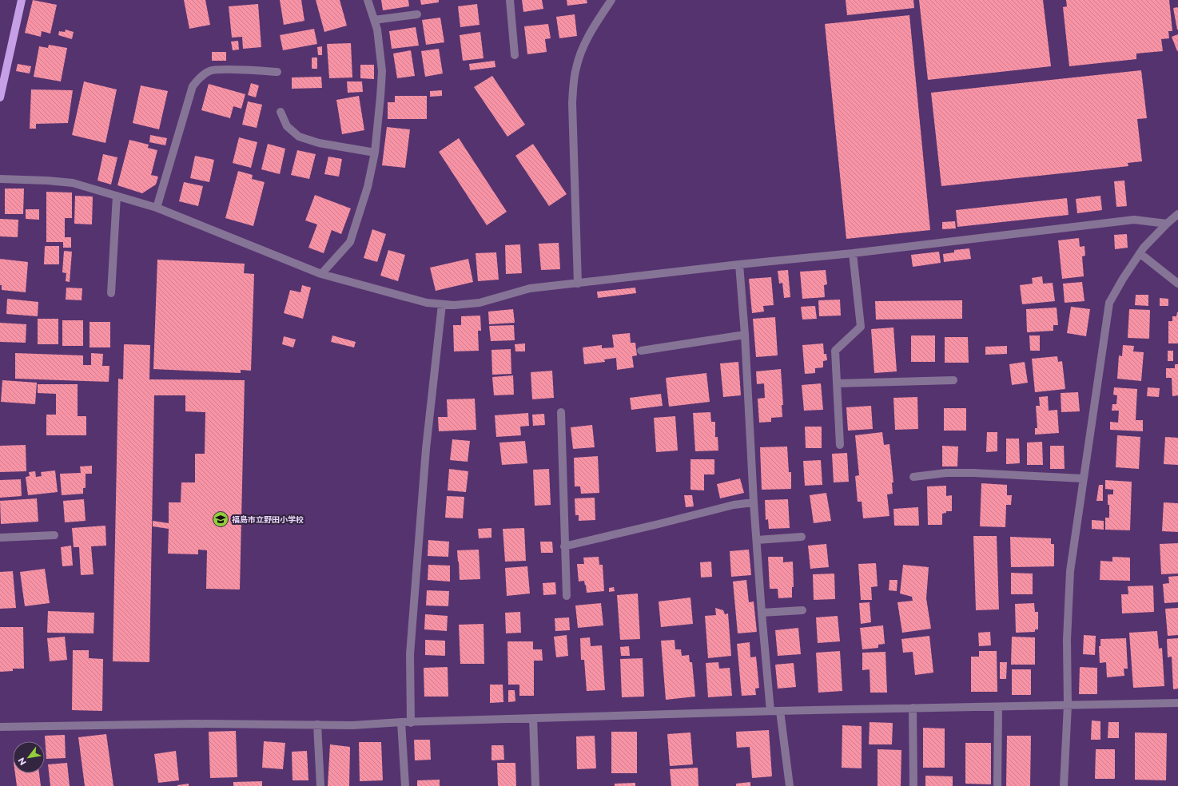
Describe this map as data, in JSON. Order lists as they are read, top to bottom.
{
  "places": {
    "school or university": ["福島市立野田小学校"]
  },
  "north": "bottom left"
}
